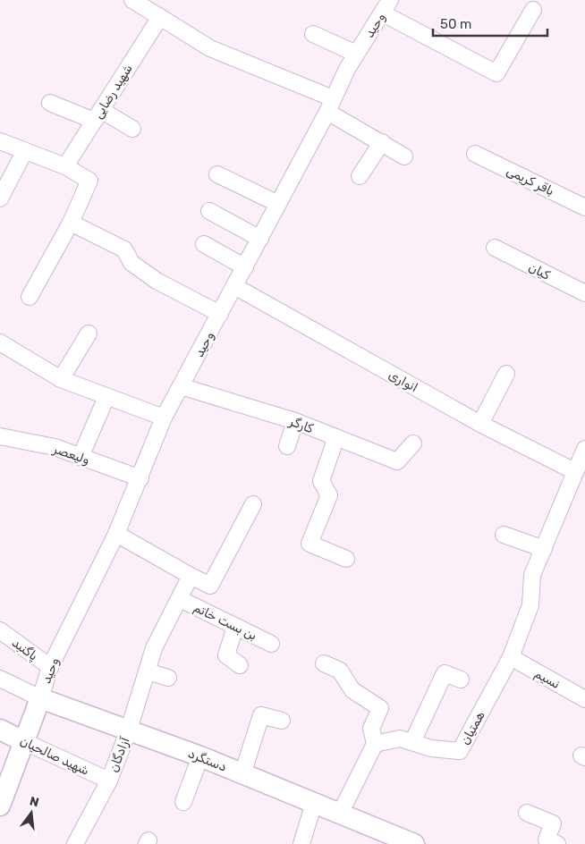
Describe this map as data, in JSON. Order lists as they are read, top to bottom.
{
  "streets": {
    "street": [
      "وحید",
      "شهید رضایی",
      "باقر کریمی",
      "کیان",
      "انواری",
      "کارگر",
      "ولیعصر",
      "بن بست خاتم",
      "پاگنبد",
      "نسیم",
      "همتیان",
      "آزادگان",
      "شهید صالحیان",
      "دستگرد"
    ]
  },
  "crossings": [
    ["وحید", "انواری"],
    ["وحید", "کارگر"],
    ["وحید", "ولیعصر"],
    ["وحید", "پاگنبد"],
    ["وحید", "دستگرد"],
    ["انواری", "همتیان"],
    ["بن بست خاتم", "آزادگان"],
    ["نسیم", "همتیان"],
    ["آزادگان", "شهید صالحیان"],
    ["آزادگان", "دستگرد"]
  ],
  "scale_bar": "50 m",
  "north": "top"
}
